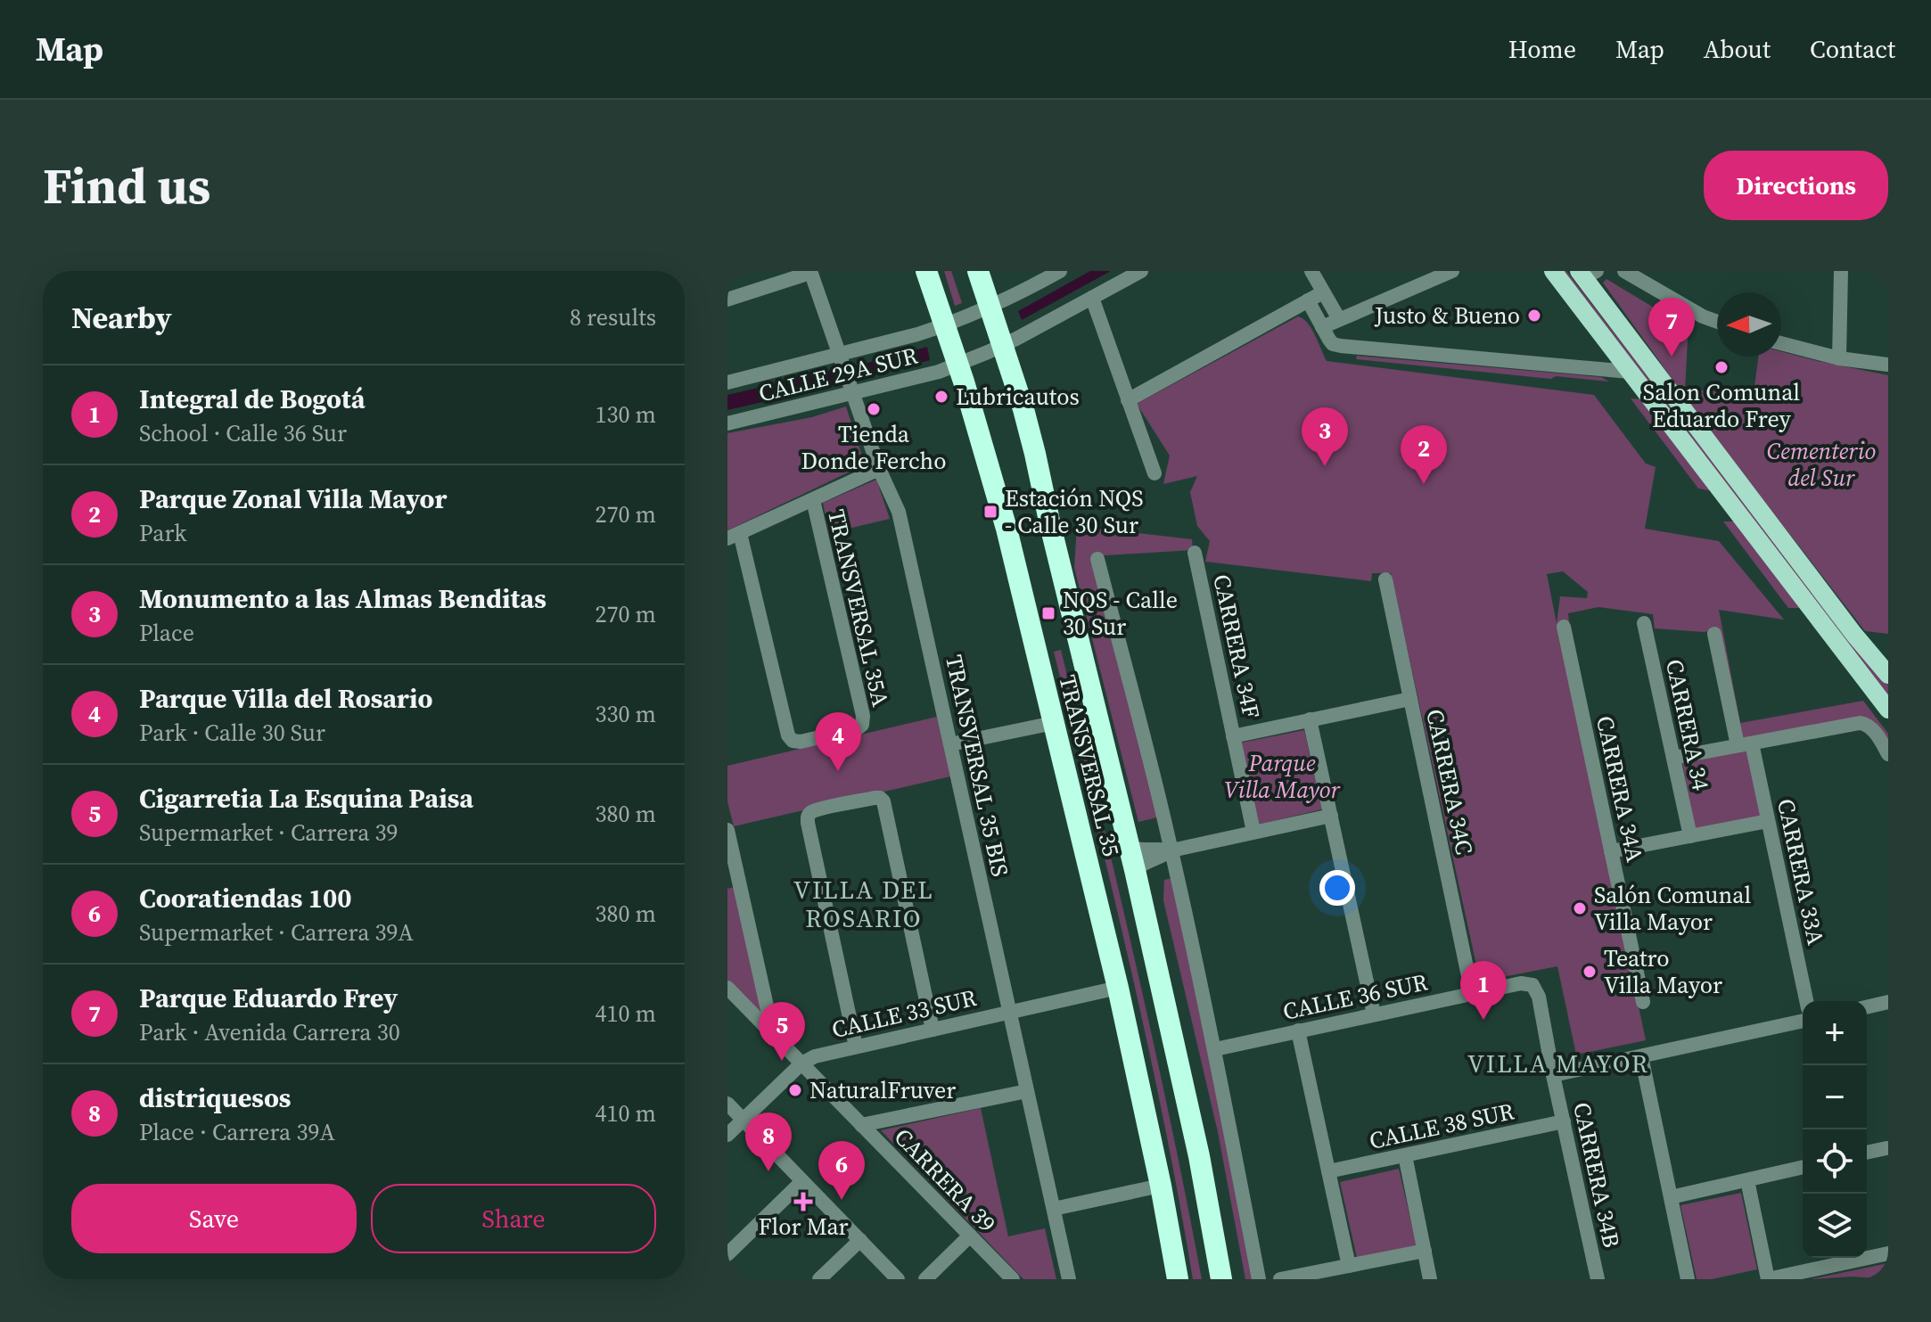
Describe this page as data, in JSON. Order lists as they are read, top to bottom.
{
  "streets": {
    "highway": ["TRANSVERSAL 35"],
    "street": [
      "CALLE 29A SUR",
      "TRANSVERSAL 35A",
      "CARRERA 34F",
      "CARRERA 34",
      "TRANSVERSAL 35 BIS",
      "CARRERA 34C",
      "CARRERA 34A",
      "CARRERA 33A",
      "CALLE 36 SUR",
      "CALLE 33 SUR",
      "CALLE 38 SUR",
      "CARRERA 34B",
      "CARRERA 39"
    ]
  },
  "crossings": [
    ["CALLE 29A SUR", "TRANSVERSAL 35 BIS"],
    ["CALLE 29A SUR", "TRANSVERSAL 35"],
    ["TRANSVERSAL 35 BIS", "CALLE 33 SUR"],
    ["TRANSVERSAL 35", "CALLE 33 SUR"],
    ["CARRERA 34C", "CALLE 36 SUR"],
    ["CALLE 36 SUR", "CARRERA 34B"],
    ["CALLE 33 SUR", "CARRERA 39"],
    ["CALLE 38 SUR", "CARRERA 34B"]
  ],
  "districts": ["VILLA DEL ROSARIO", "VILLA MAYOR"],
  "parks": ["Cementerio del Sur", "Parque Villa Mayor"],
  "places": {
    "other": [
      "Justo & Bueno",
      "Salon Comunal Eduardo Frey",
      "Lubricautos",
      "Tienda Donde Fercho",
      "Salón Comunal Villa Mayor",
      "Teatro Villa Mayor",
      "NaturalFruver"
    ],
    "transit": ["Estación NQS - Calle 30 Sur", "NQS - Calle 30 Sur"],
    "health": ["Flor Mar"]
  },
  "north": "left",
  "page": {
    "header": "Map",
    "nav": [
      "Home",
      "Map",
      "About",
      "Contact"
    ],
    "buttons": [
      "Directions",
      ["Save", "Share"]
    ],
    "title": "Find us",
    "heading": ["Nearby", "8 results"],
    "pins": [
      "7",
      "3",
      "2",
      "4",
      "1",
      "5",
      "8",
      "6"
    ],
    "list": [
      {
        "mark": "1",
        "name": "Integral de Bogotá",
        "note": "School · Calle 36 Sur",
        "value": "130 m"
      },
      {
        "mark": "2",
        "name": "Parque Zonal Villa Mayor",
        "note": "Park",
        "value": "270 m"
      },
      {
        "mark": "3",
        "name": "Monumento a las Almas Benditas",
        "note": "Place",
        "value": "270 m"
      },
      {
        "mark": "4",
        "name": "Parque Villa del Rosario",
        "note": "Park · Calle 30 Sur",
        "value": "330 m"
      },
      {
        "mark": "5",
        "name": "Cigarretia La Esquina Paisa",
        "note": "Supermarket · Carrera 39",
        "value": "380 m"
      },
      {
        "mark": "6",
        "name": "Cooratiendas 100",
        "note": "Supermarket · Carrera 39A",
        "value": "380 m"
      },
      {
        "mark": "7",
        "name": "Parque Eduardo Frey",
        "note": "Park · Avenida Carrera 30",
        "value": "410 m"
      },
      {
        "mark": "8",
        "name": "distriquesos",
        "note": "Place · Carrera 39A",
        "value": "410 m"
      }
    ],
    "map_buttons": ["+", "−"]
  }
}
